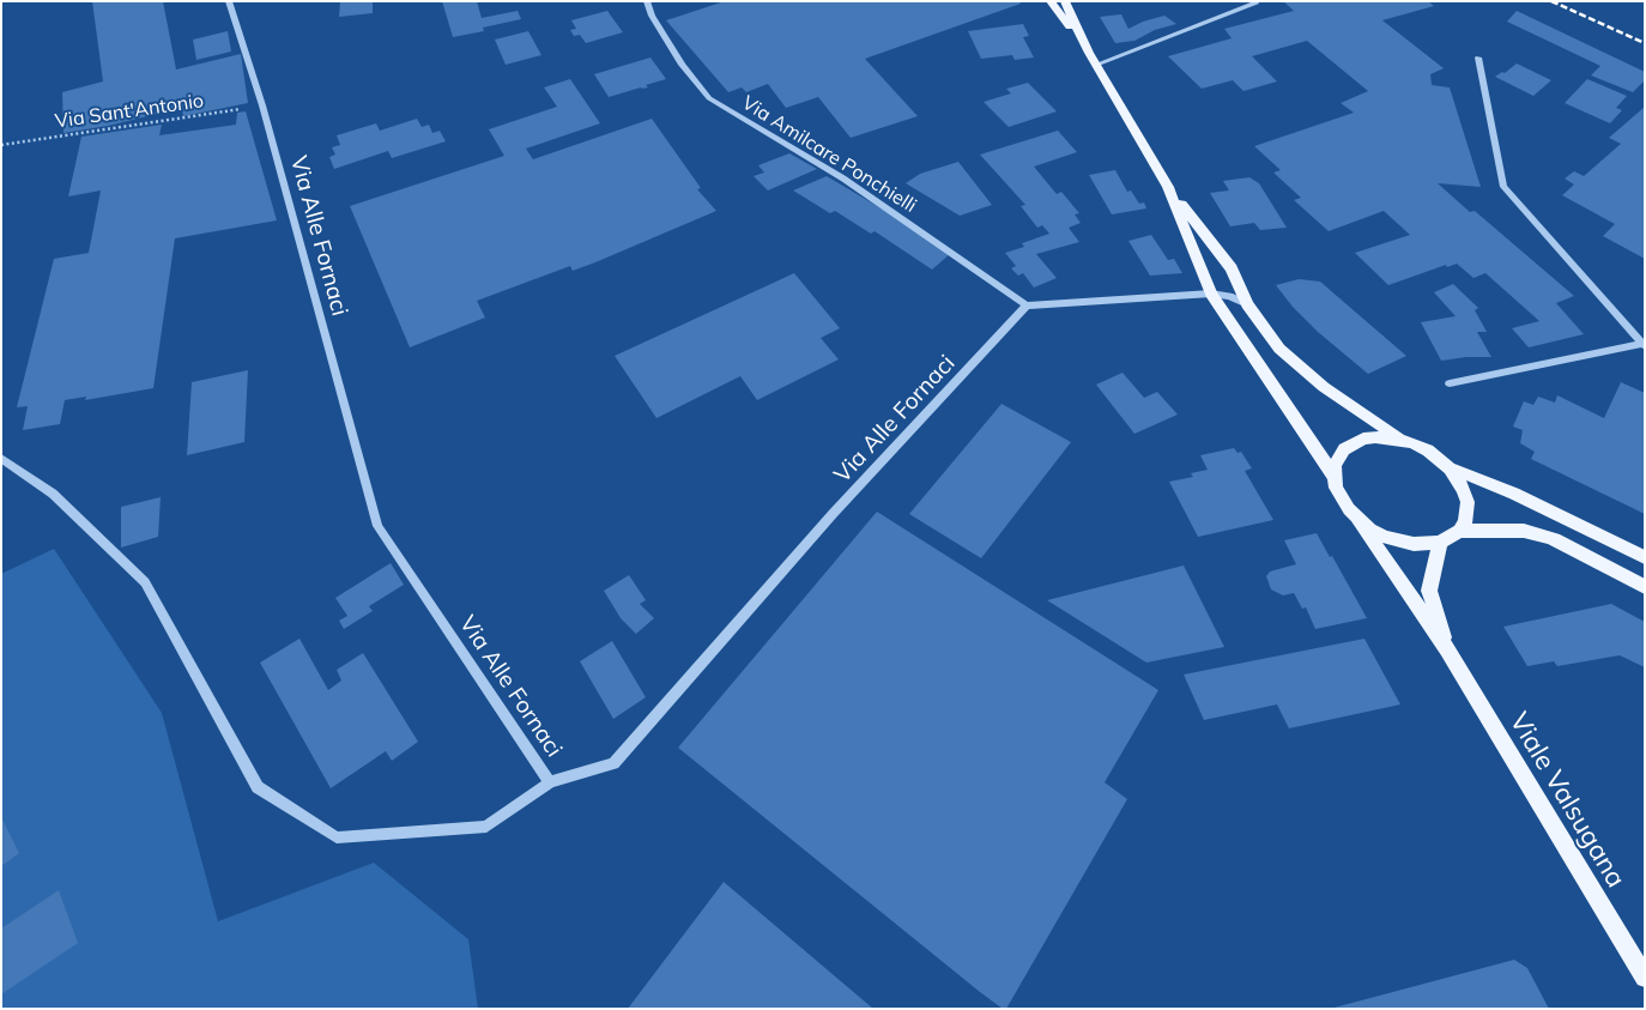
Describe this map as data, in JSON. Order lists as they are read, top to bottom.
{
  "streets": {
    "main road": ["Viale Valsugana"],
    "street": ["Via Amilcare Ponchielli", "Via Alle Fornaci"],
    "path": ["Via Sant'Antonio"]
  },
  "crossings": [
    ["Via Sant'Antonio", "Via Alle Fornaci"],
    ["Via Amilcare Ponchielli", "Via Alle Fornaci"]
  ]
}
